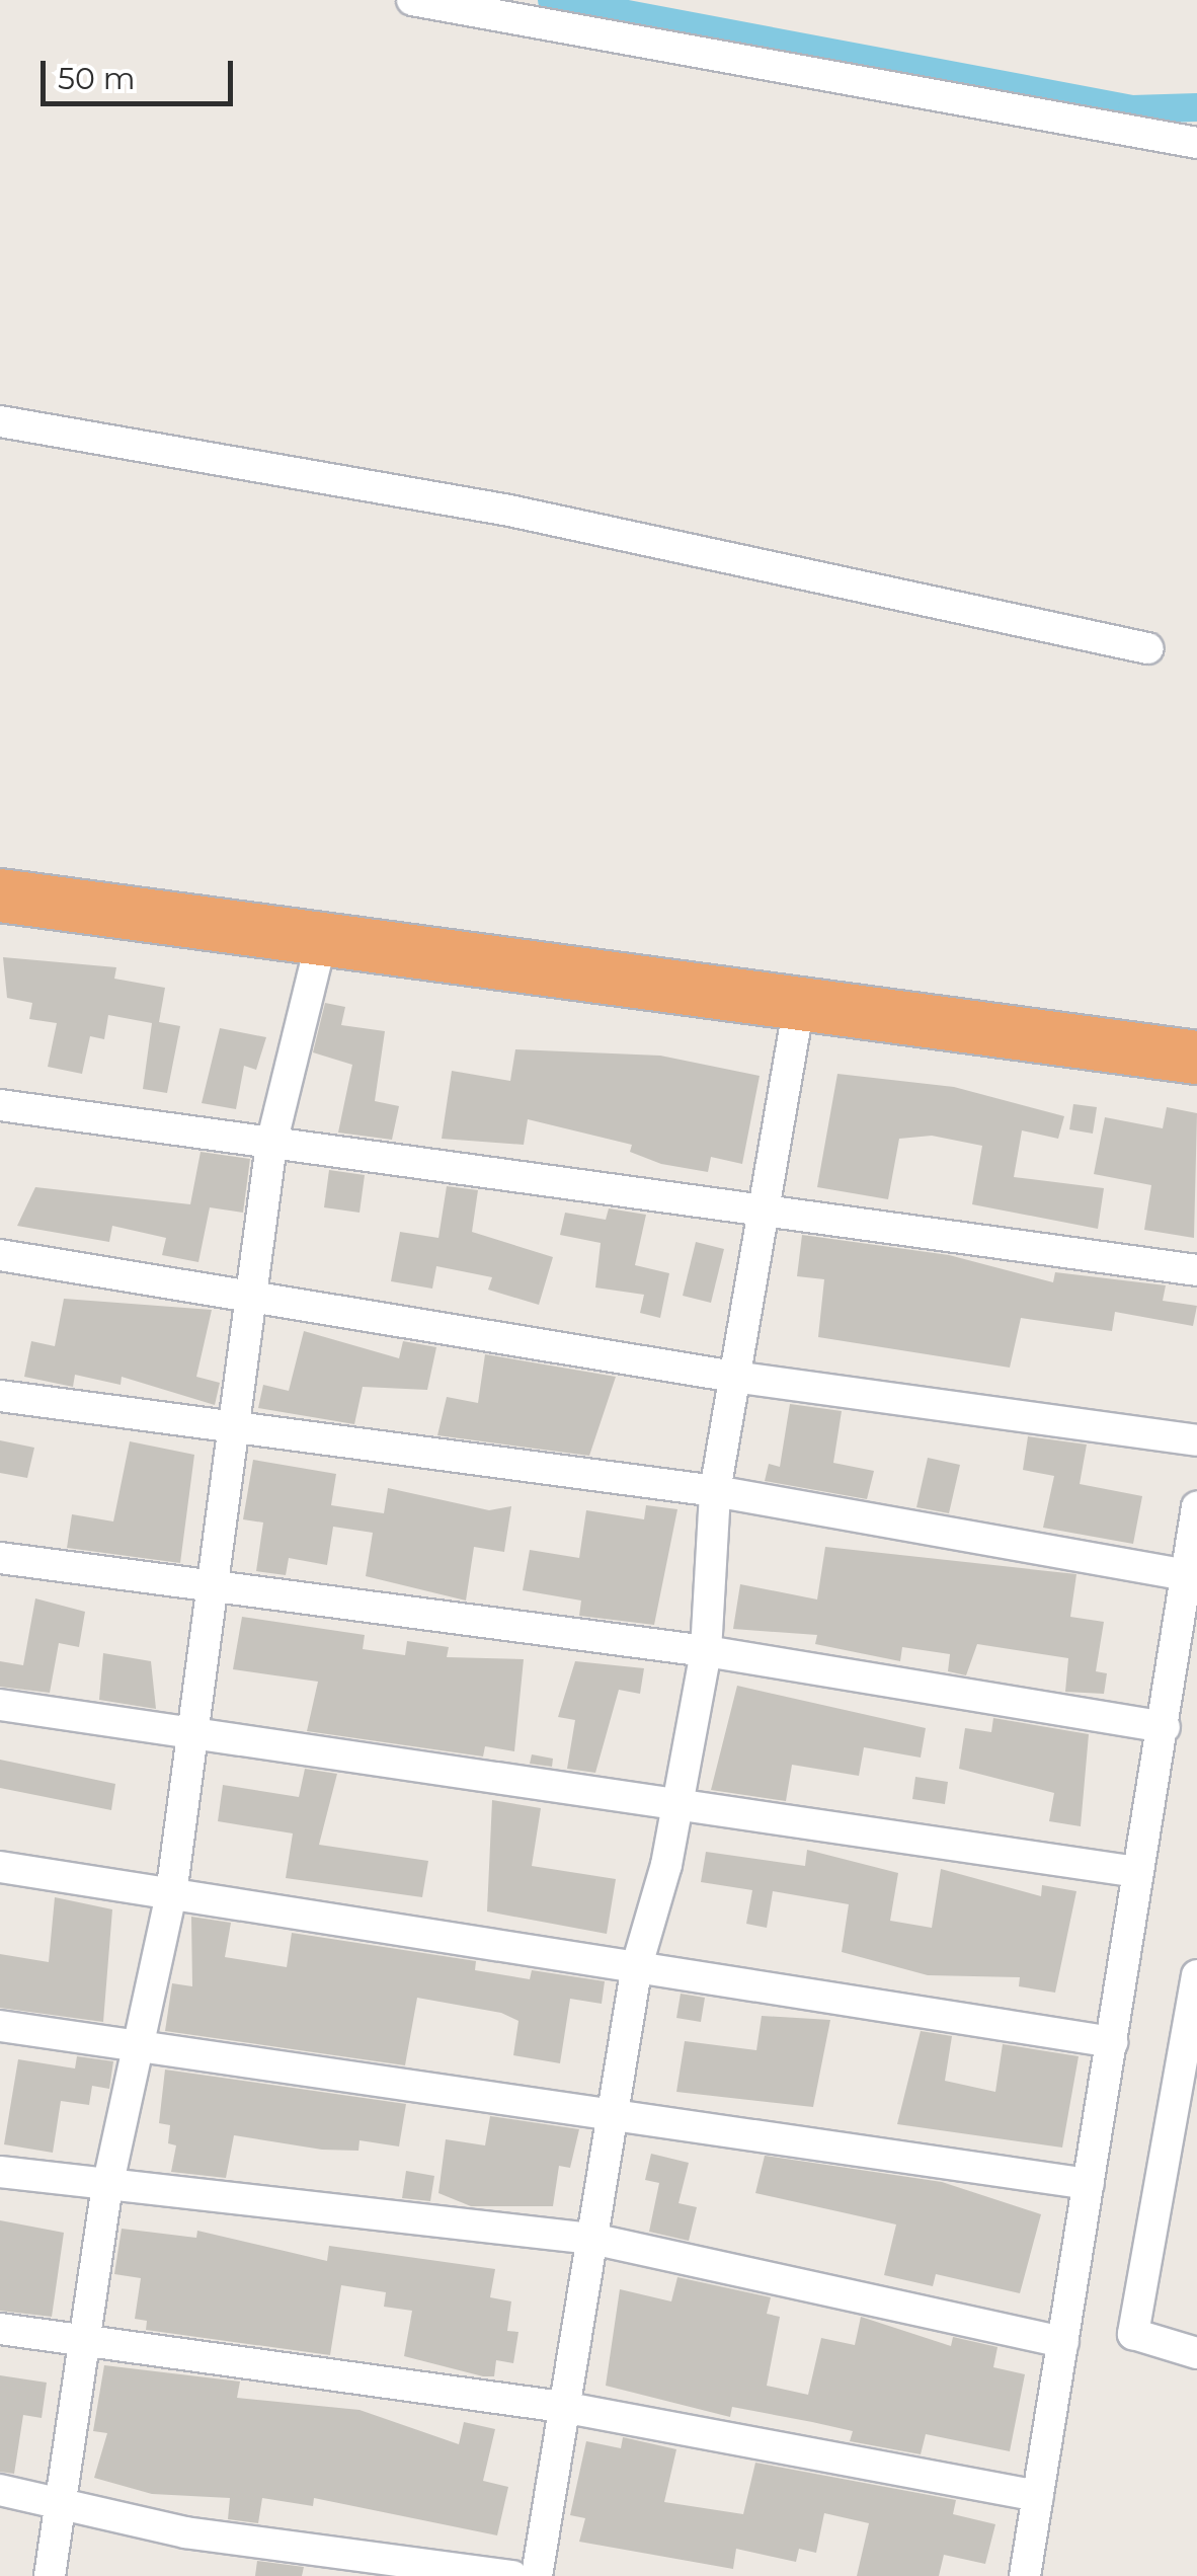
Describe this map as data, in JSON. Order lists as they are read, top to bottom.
{
  "scale_bar": "50 m"
}
